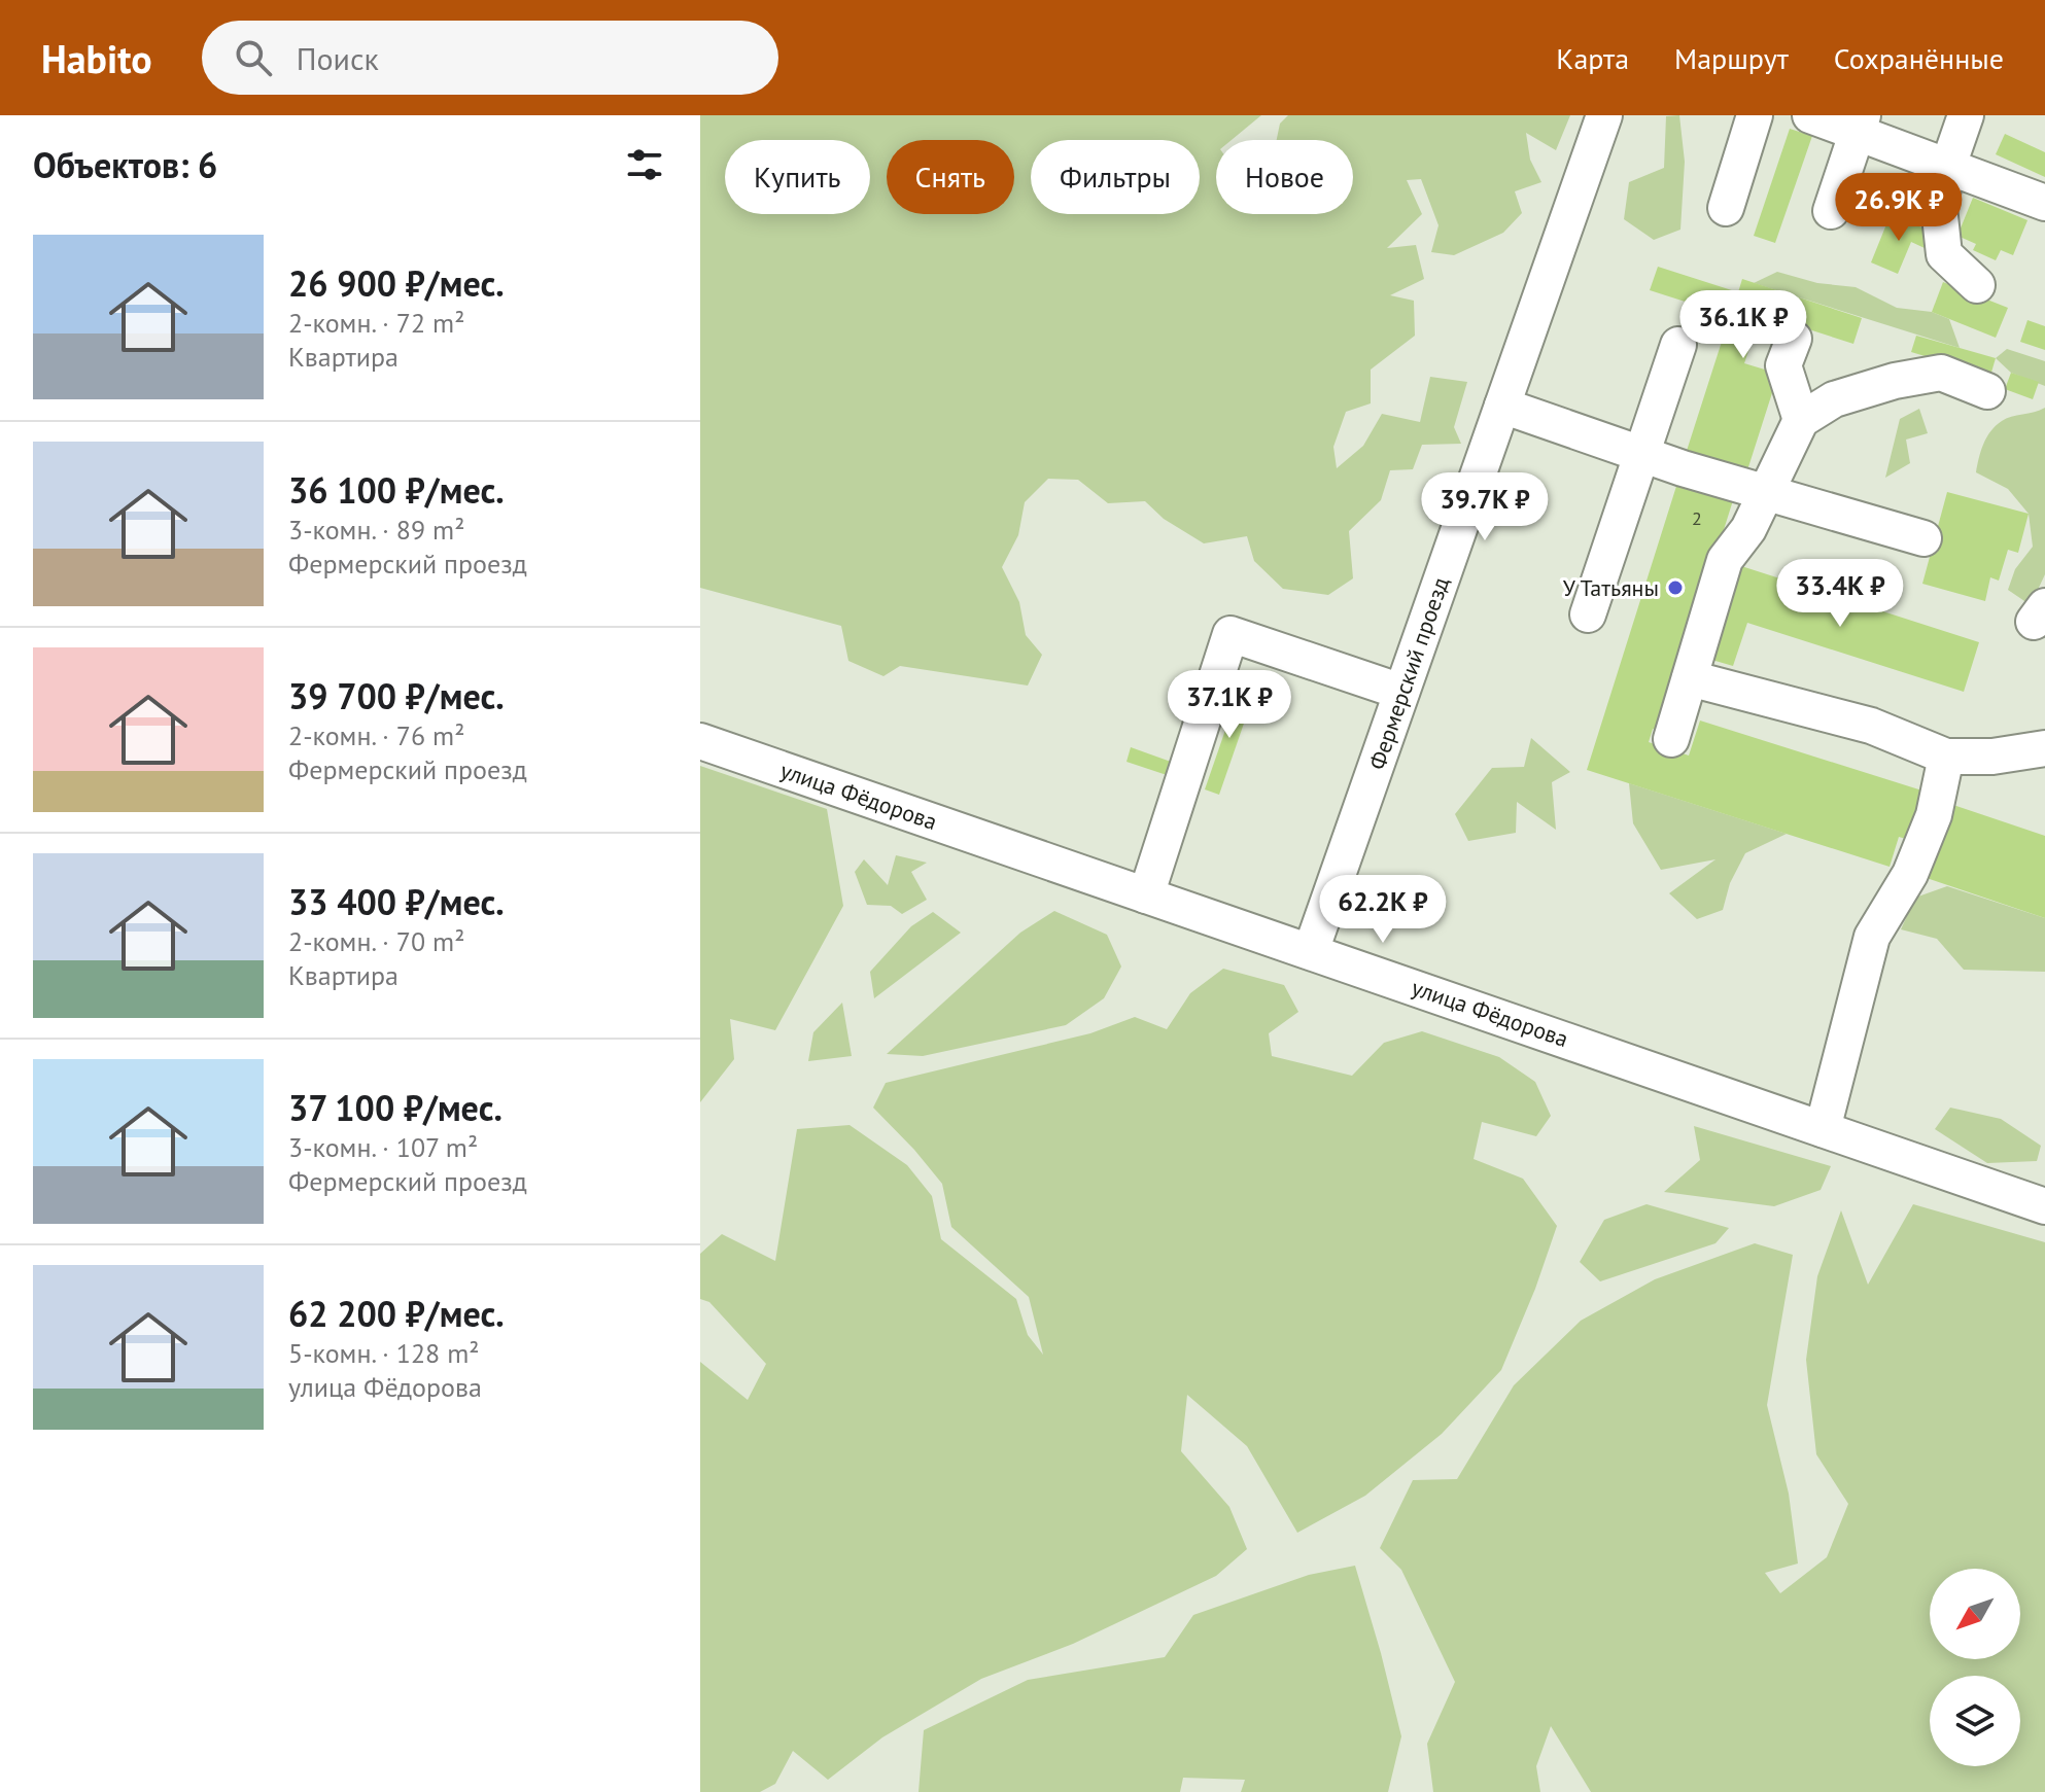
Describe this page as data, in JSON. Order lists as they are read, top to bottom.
{
  "streets": {
    "street": ["Фермерский проезд", "улица Фёдорова"]
  },
  "crossings": [
    ["Фермерский проезд", "улица Фёдорова"]
  ],
  "places": ["У Татьяны"],
  "house_numbers": ["2"],
  "north": "bottom left",
  "page": {
    "header": "Habito",
    "search": "Поиск",
    "nav": ["Карта", "Маршрут", "Сохранённые"],
    "heading": "Объектов: 6",
    "chip": [
      "Купить",
      "Снять",
      "Фильтры",
      "Новое"
    ],
    "price": [
      "26.9K ₽",
      "36.1K ₽",
      "39.7K ₽",
      "33.4K ₽",
      "37.1K ₽",
      "62.2K ₽"
    ],
    "list": [
      {
        "name": "26 900 ₽/мес.",
        "note": "2-комн. · 72 m² · Квартира"
      },
      {
        "name": "36 100 ₽/мес.",
        "note": "3-комн. · 89 m² · Фермерский проезд"
      },
      {
        "name": "39 700 ₽/мес.",
        "note": "2-комн. · 76 m² · Фермерский проезд"
      },
      {
        "name": "33 400 ₽/мес.",
        "note": "2-комн. · 70 m² · Квартира"
      },
      {
        "name": "37 100 ₽/мес.",
        "note": "3-комн. · 107 m² · Фермерский проезд"
      },
      {
        "name": "62 200 ₽/мес.",
        "note": "5-комн. · 128 m² · улица Фёдорова"
      }
    ]
  }
}
